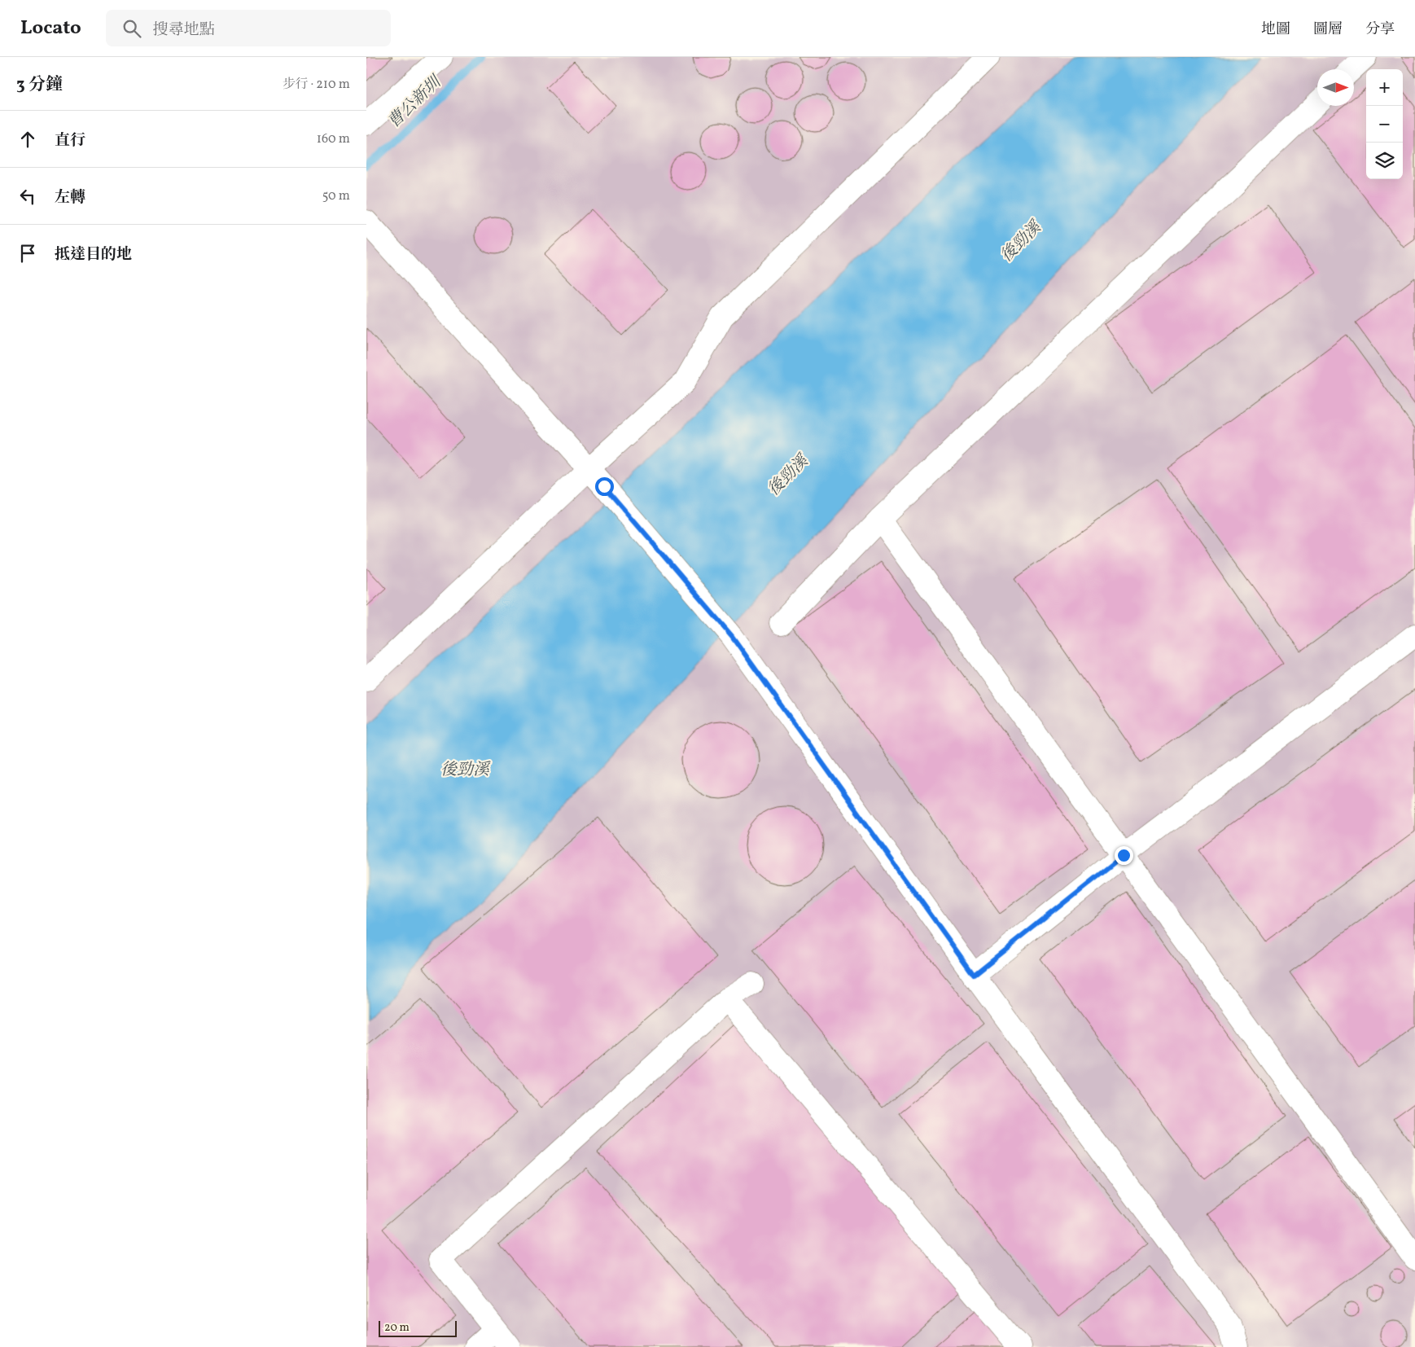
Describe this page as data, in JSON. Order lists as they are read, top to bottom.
{
  "water": ["曹公新圳", "後勁溪"],
  "scale_bar": "20 m",
  "north": "right",
  "page": {
    "header": "Locato",
    "search": "搜尋地點",
    "nav": ["地圖", "圖層", "分享"],
    "heading": ["3 分鐘", "步行 · 210 m"],
    "map_buttons": ["+", "−"],
    "list": [
      ["直行", "160 m"],
      ["左轉", "50 m"],
      "抵達目的地"
    ],
    "scale": "20 m"
  }
}
